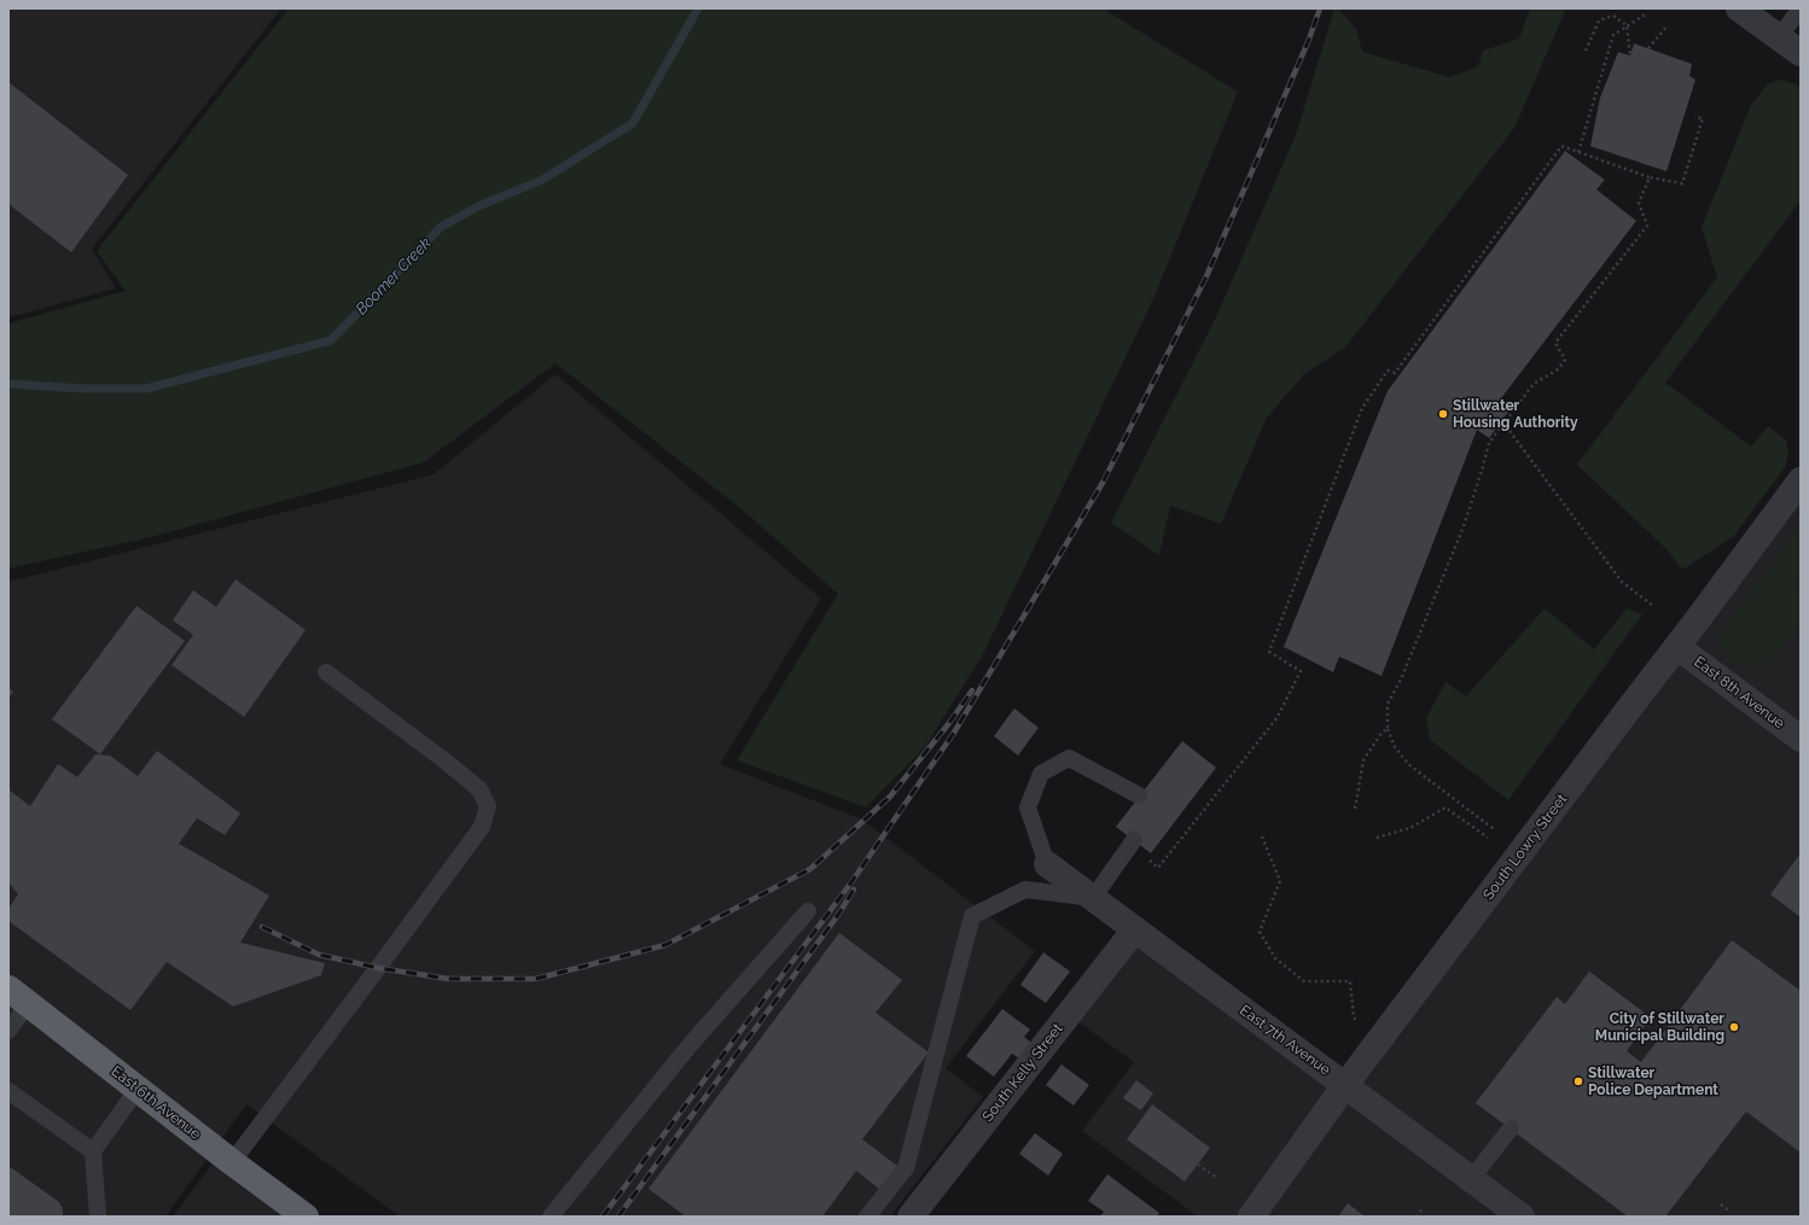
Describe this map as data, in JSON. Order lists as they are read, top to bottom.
{
  "streets": {
    "highway": ["East 6th Avenue"],
    "street": [
      "East 8th Avenue",
      "South Lowry Street",
      "East 7th Avenue",
      "South Kelly Street"
    ]
  },
  "crossings": [
    ["East 8th Avenue", "South Lowry Street"],
    ["South Lowry Street", "East 7th Avenue"],
    ["East 7th Avenue", "South Kelly Street"]
  ],
  "water": ["Boomer Creek"],
  "places": ["Stillwater Housing Authority", "City of Stillwater Municipal Building", "Stillwater Police Department"]
}
